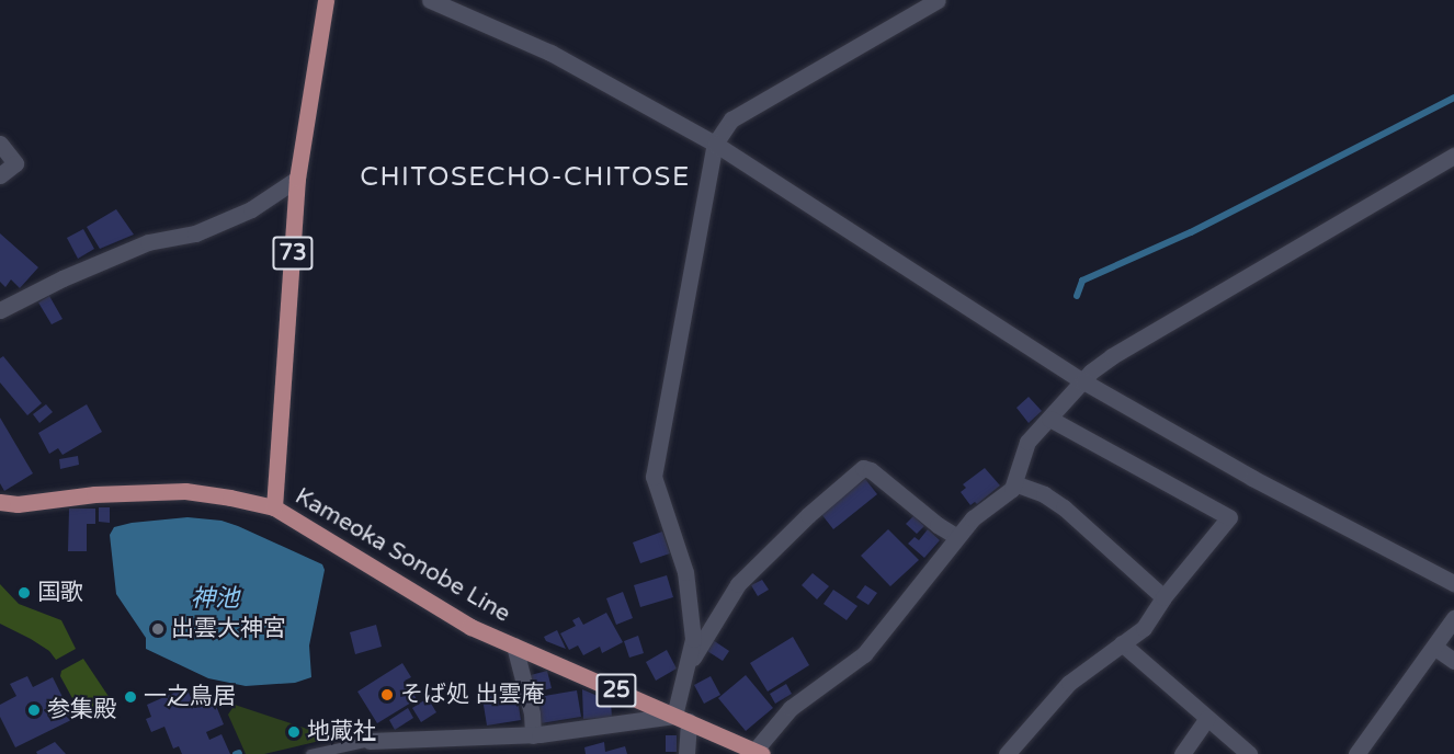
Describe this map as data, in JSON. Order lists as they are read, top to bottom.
{
  "streets": {
    "main road": ["73", "Kameoka Sonobe Line", "25"]
  },
  "crossings": [
    ["73", "Kameoka Sonobe Line"]
  ],
  "districts": ["CHITOSECHO-CHITOSE"],
  "water": ["神池"],
  "places": [
    "国歌",
    "出雲大神宮",
    "そば処 出雲庵",
    "一之鳥居",
    "参集殿",
    "地蔵社"
  ]
}
